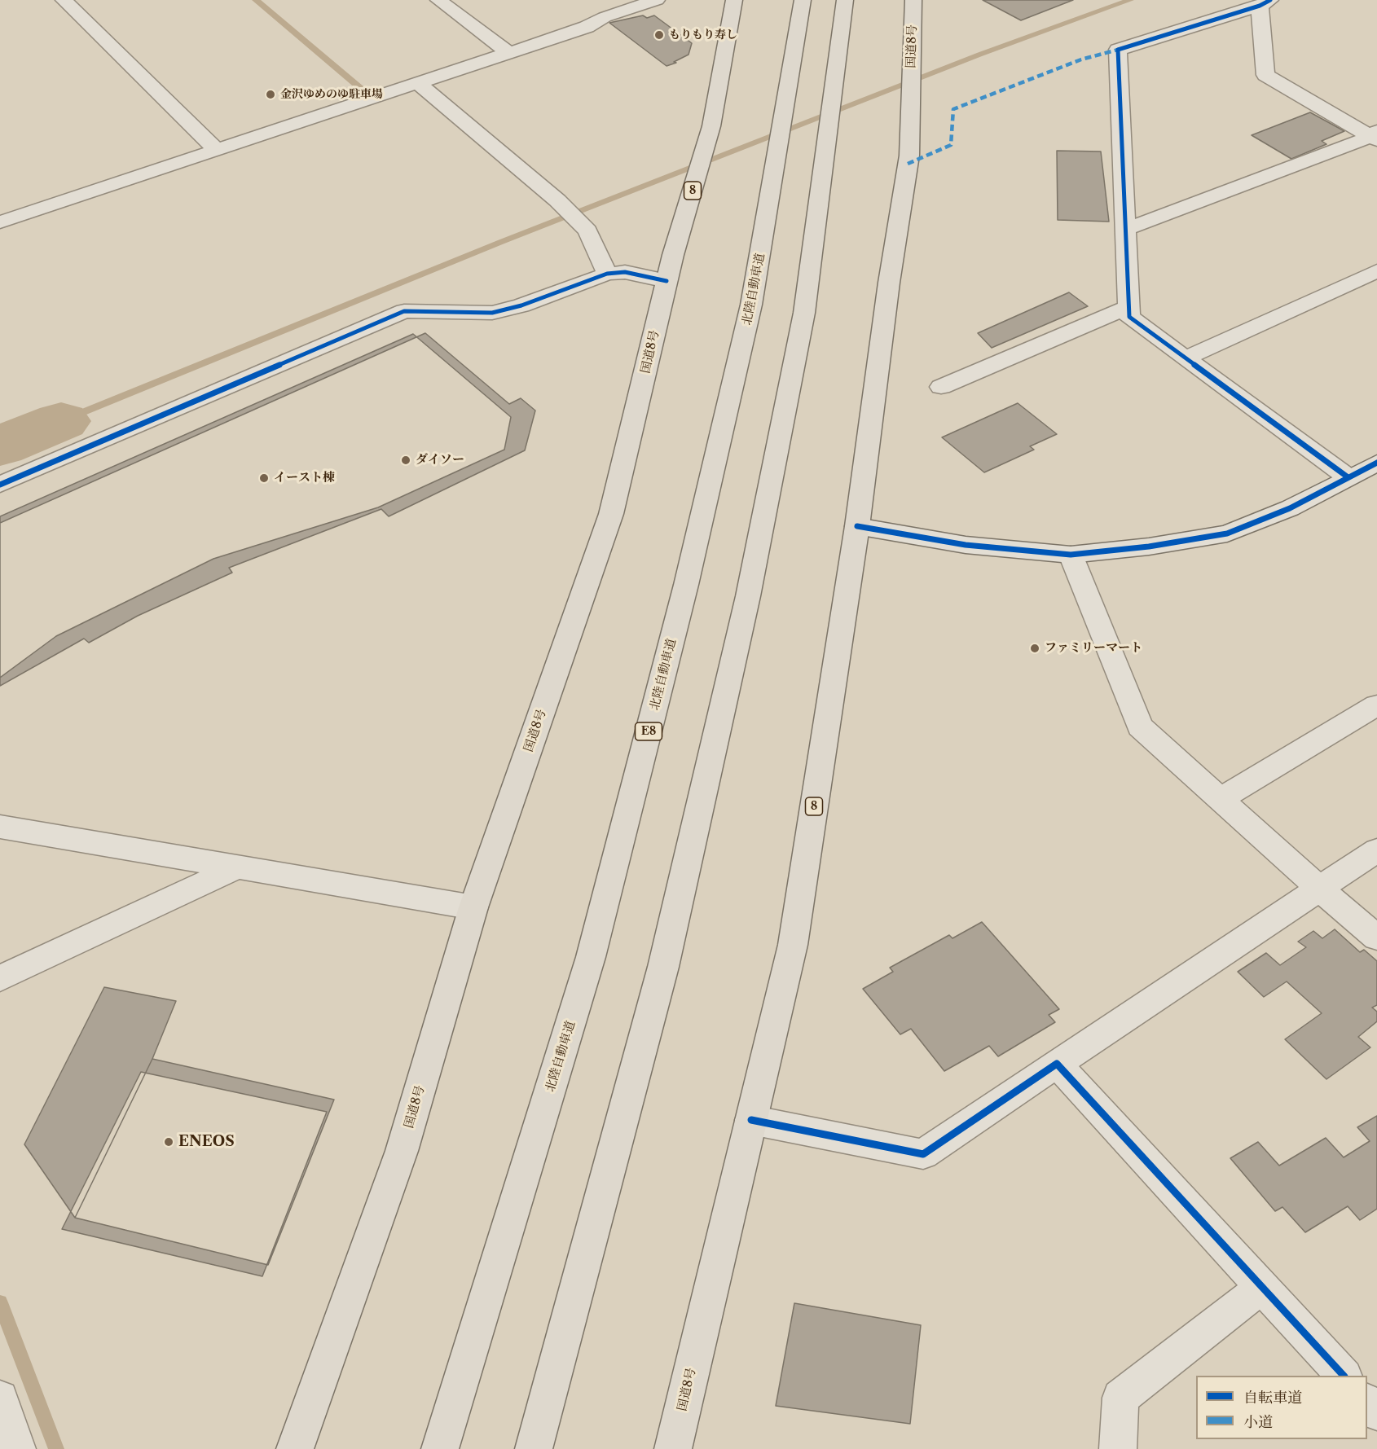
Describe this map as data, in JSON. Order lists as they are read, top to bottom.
{
  "streets": {
    "highway": [
      "国道8号",
      "8",
      "北陸自動車道",
      "E8"
    ]
  },
  "places": [
    "もりもり寿し",
    "金沢ゆめのゆ駐車場",
    "ダイソー",
    "イースト棟",
    "ファミリーマート",
    "ENEOS"
  ],
  "legend": ["自転車道", "小道"]
}
